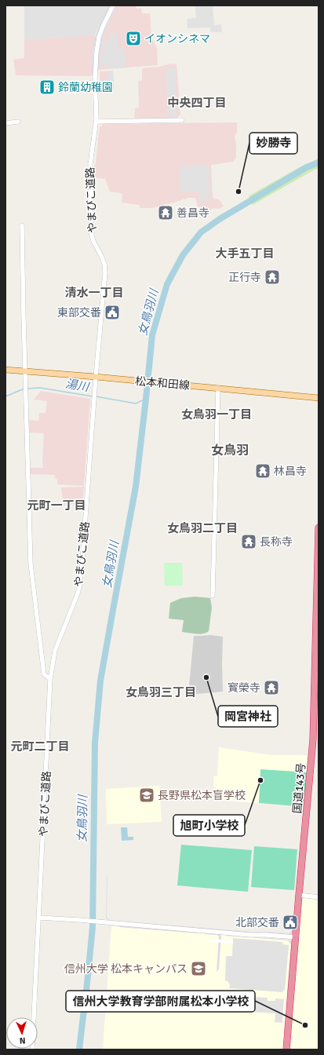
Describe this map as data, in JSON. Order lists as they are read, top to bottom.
{
  "streets": {
    "highway": ["国道143号"],
    "main road": ["松本和田線"],
    "street": ["やまびこ道路"]
  },
  "crossings": [
    ["やまびこ道路", "松本和田線"]
  ],
  "districts": [
    "中央四丁目",
    "大手五丁目",
    "清水一丁目",
    "女鳥羽一丁目",
    "女鳥羽",
    "元町一丁目",
    "女鳥羽二丁目",
    "女鳥羽三丁目",
    "元町二丁目"
  ],
  "water": ["女鳥羽川", "湯川"],
  "places": {
    "theatre": ["イオンシネマ"],
    "building": ["鈴蘭幼稚園"],
    "other": [
      "妙勝寺",
      "岡宮神社",
      "旭町小学校",
      "信州大学教育学部附属松本小学校"
    ],
    "temple": [
      "善昌寺",
      "正行寺",
      "林昌寺",
      "長称寺",
      "寳榮寺"
    ],
    "public building": ["東部交番", "北部交番"],
    "school or university": ["長野県松本盲学校", "信州大学 松本キャンパス"]
  },
  "north": "bottom"
}
